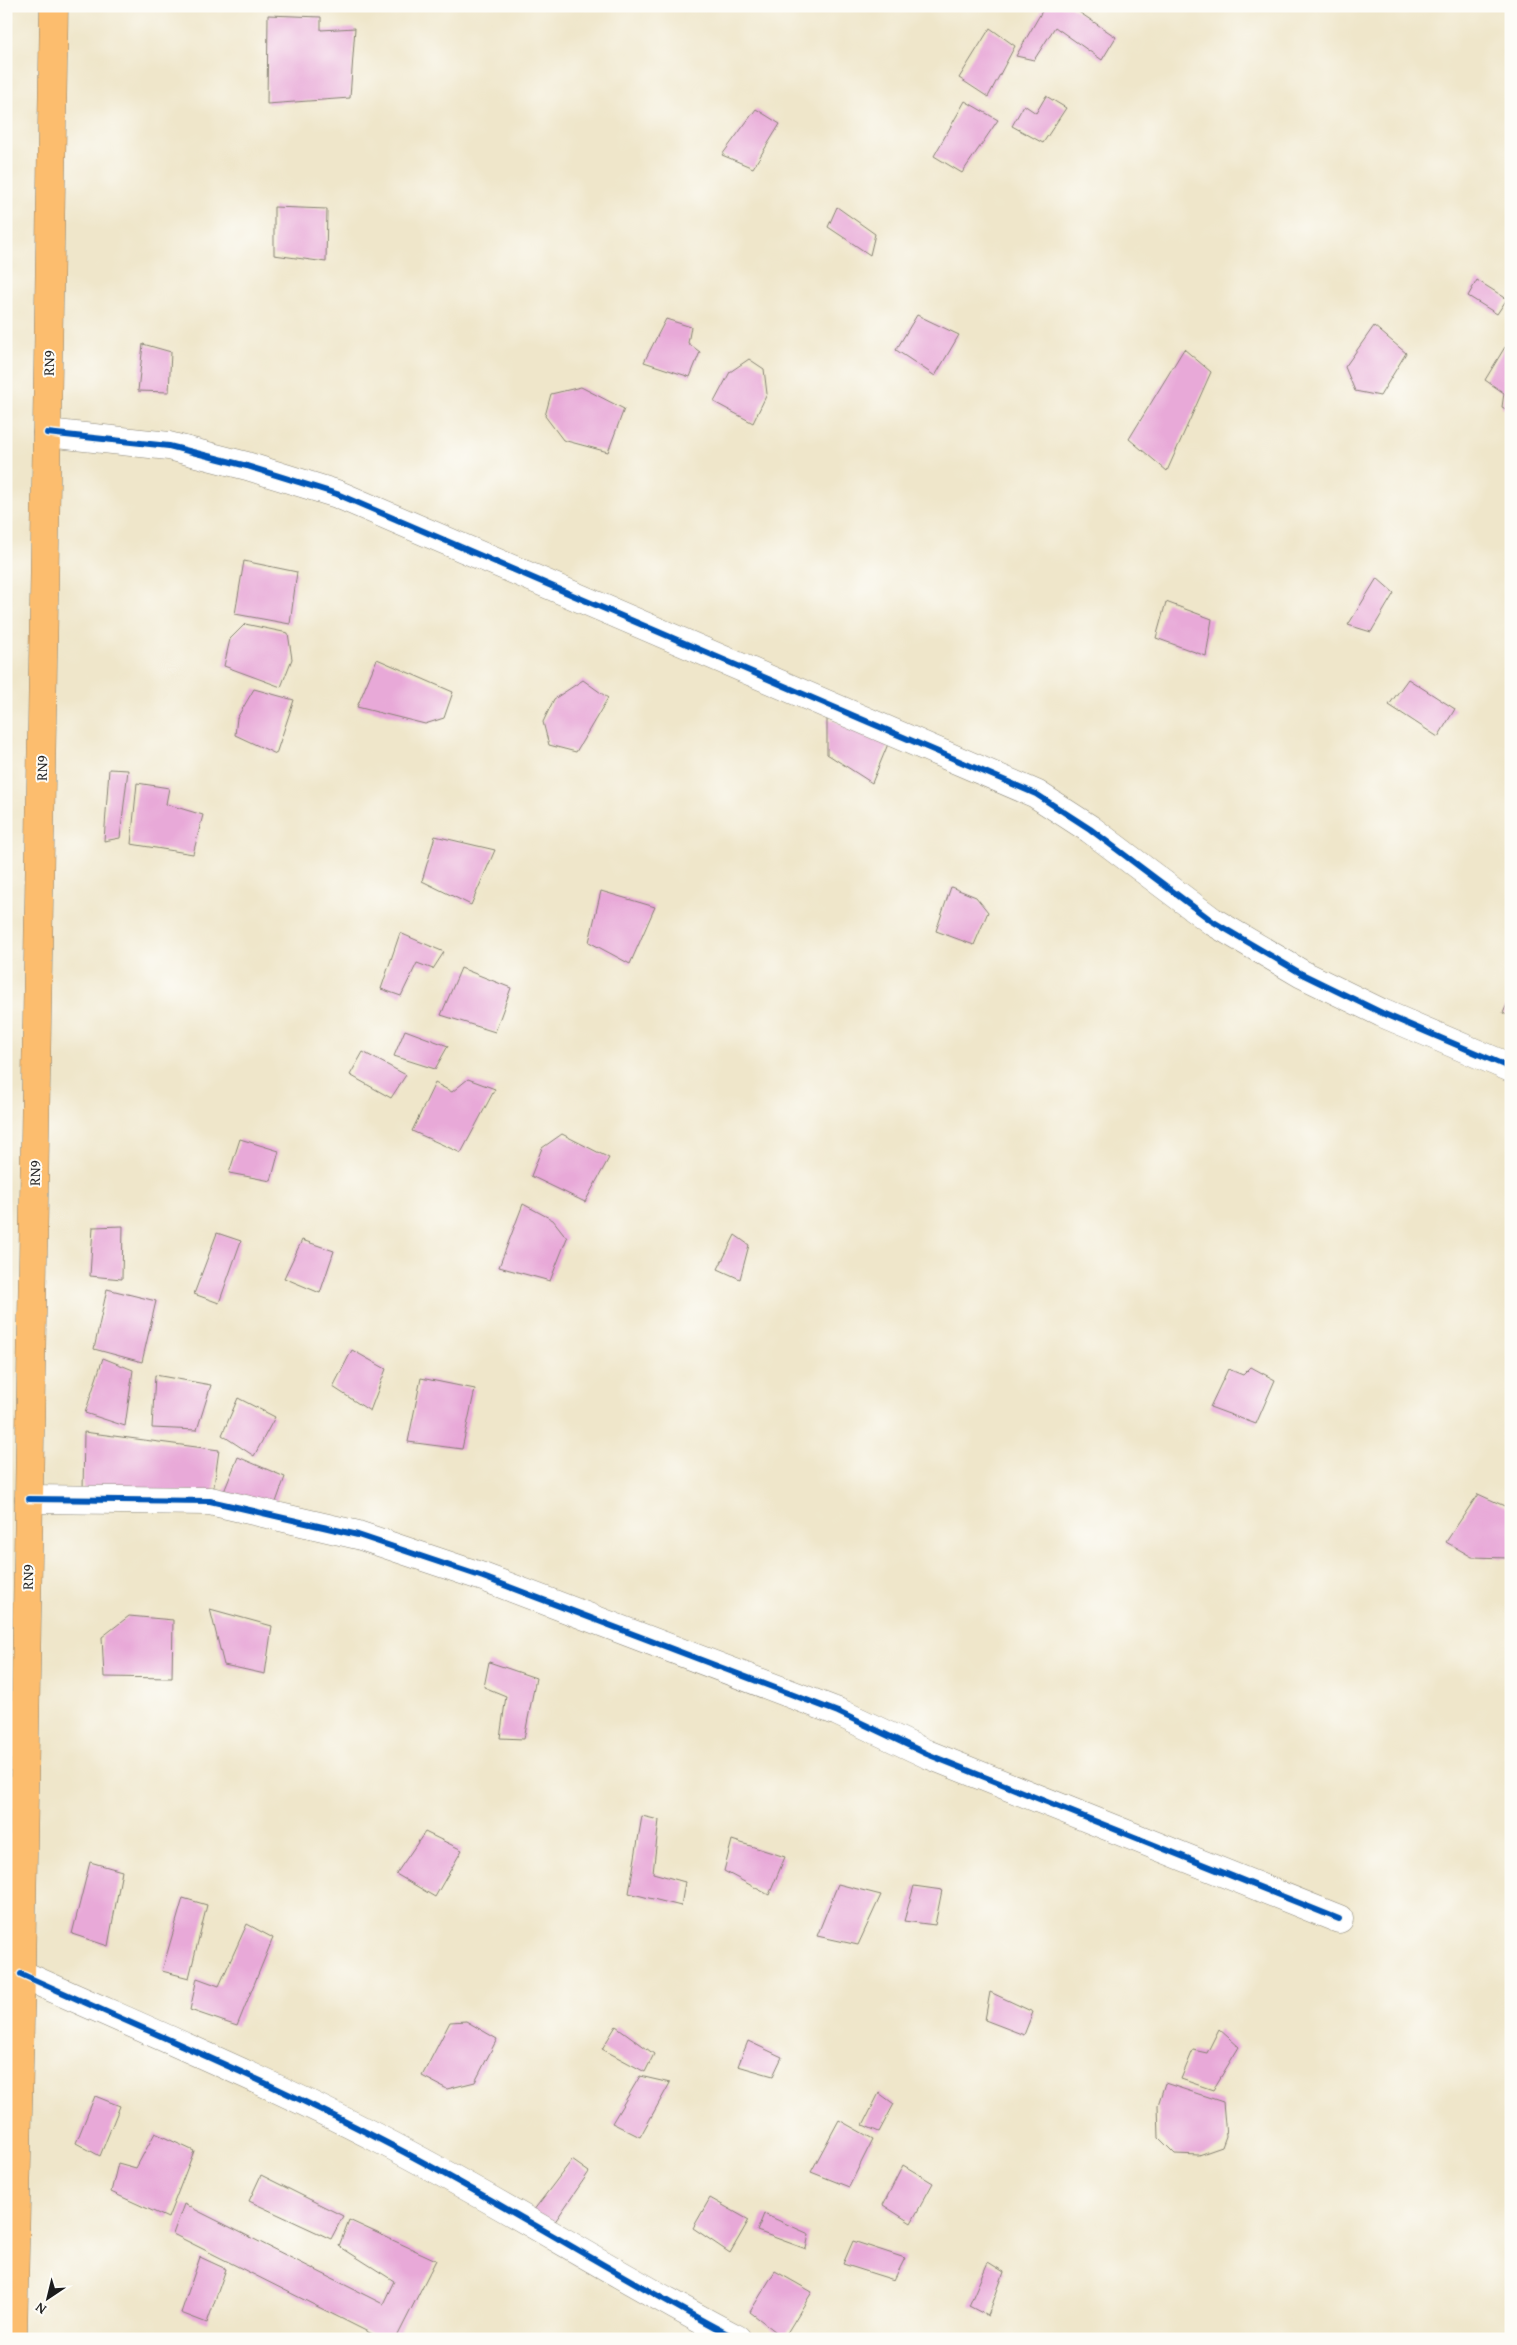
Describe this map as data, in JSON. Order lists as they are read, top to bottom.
{
  "streets": {
    "main road": ["RN9"]
  },
  "north": "bottom left"
}
